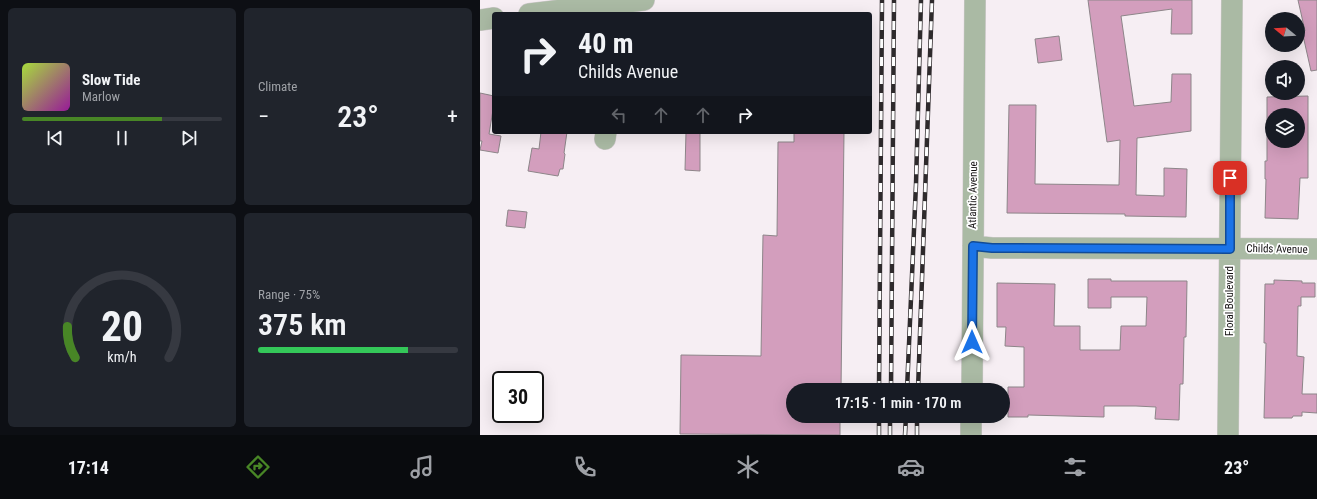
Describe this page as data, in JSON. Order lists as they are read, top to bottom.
{
  "streets": {
    "street": ["Atlantic Avenue", "Childs Avenue", "Floral Boulevard"]
  },
  "crossings": [
    ["Atlantic Avenue", "Childs Avenue"],
    ["Childs Avenue", "Floral Boulevard"]
  ],
  "north": "left",
  "page": {
    "tile": [
      "Climate",
      ["Range · 75%", "375 km"]
    ],
    "turn": ["40 m", "Childs Avenue"],
    "song": ["Slow Tide", "Marlow"],
    "heat": ["−", "23°", "+"],
    "limit": "30",
    "trip": "17:15 · 1 min · 170 m",
    "tabs": ["17:14", "23°"],
    "gauge": ["20", "km/h"]
  }
}
